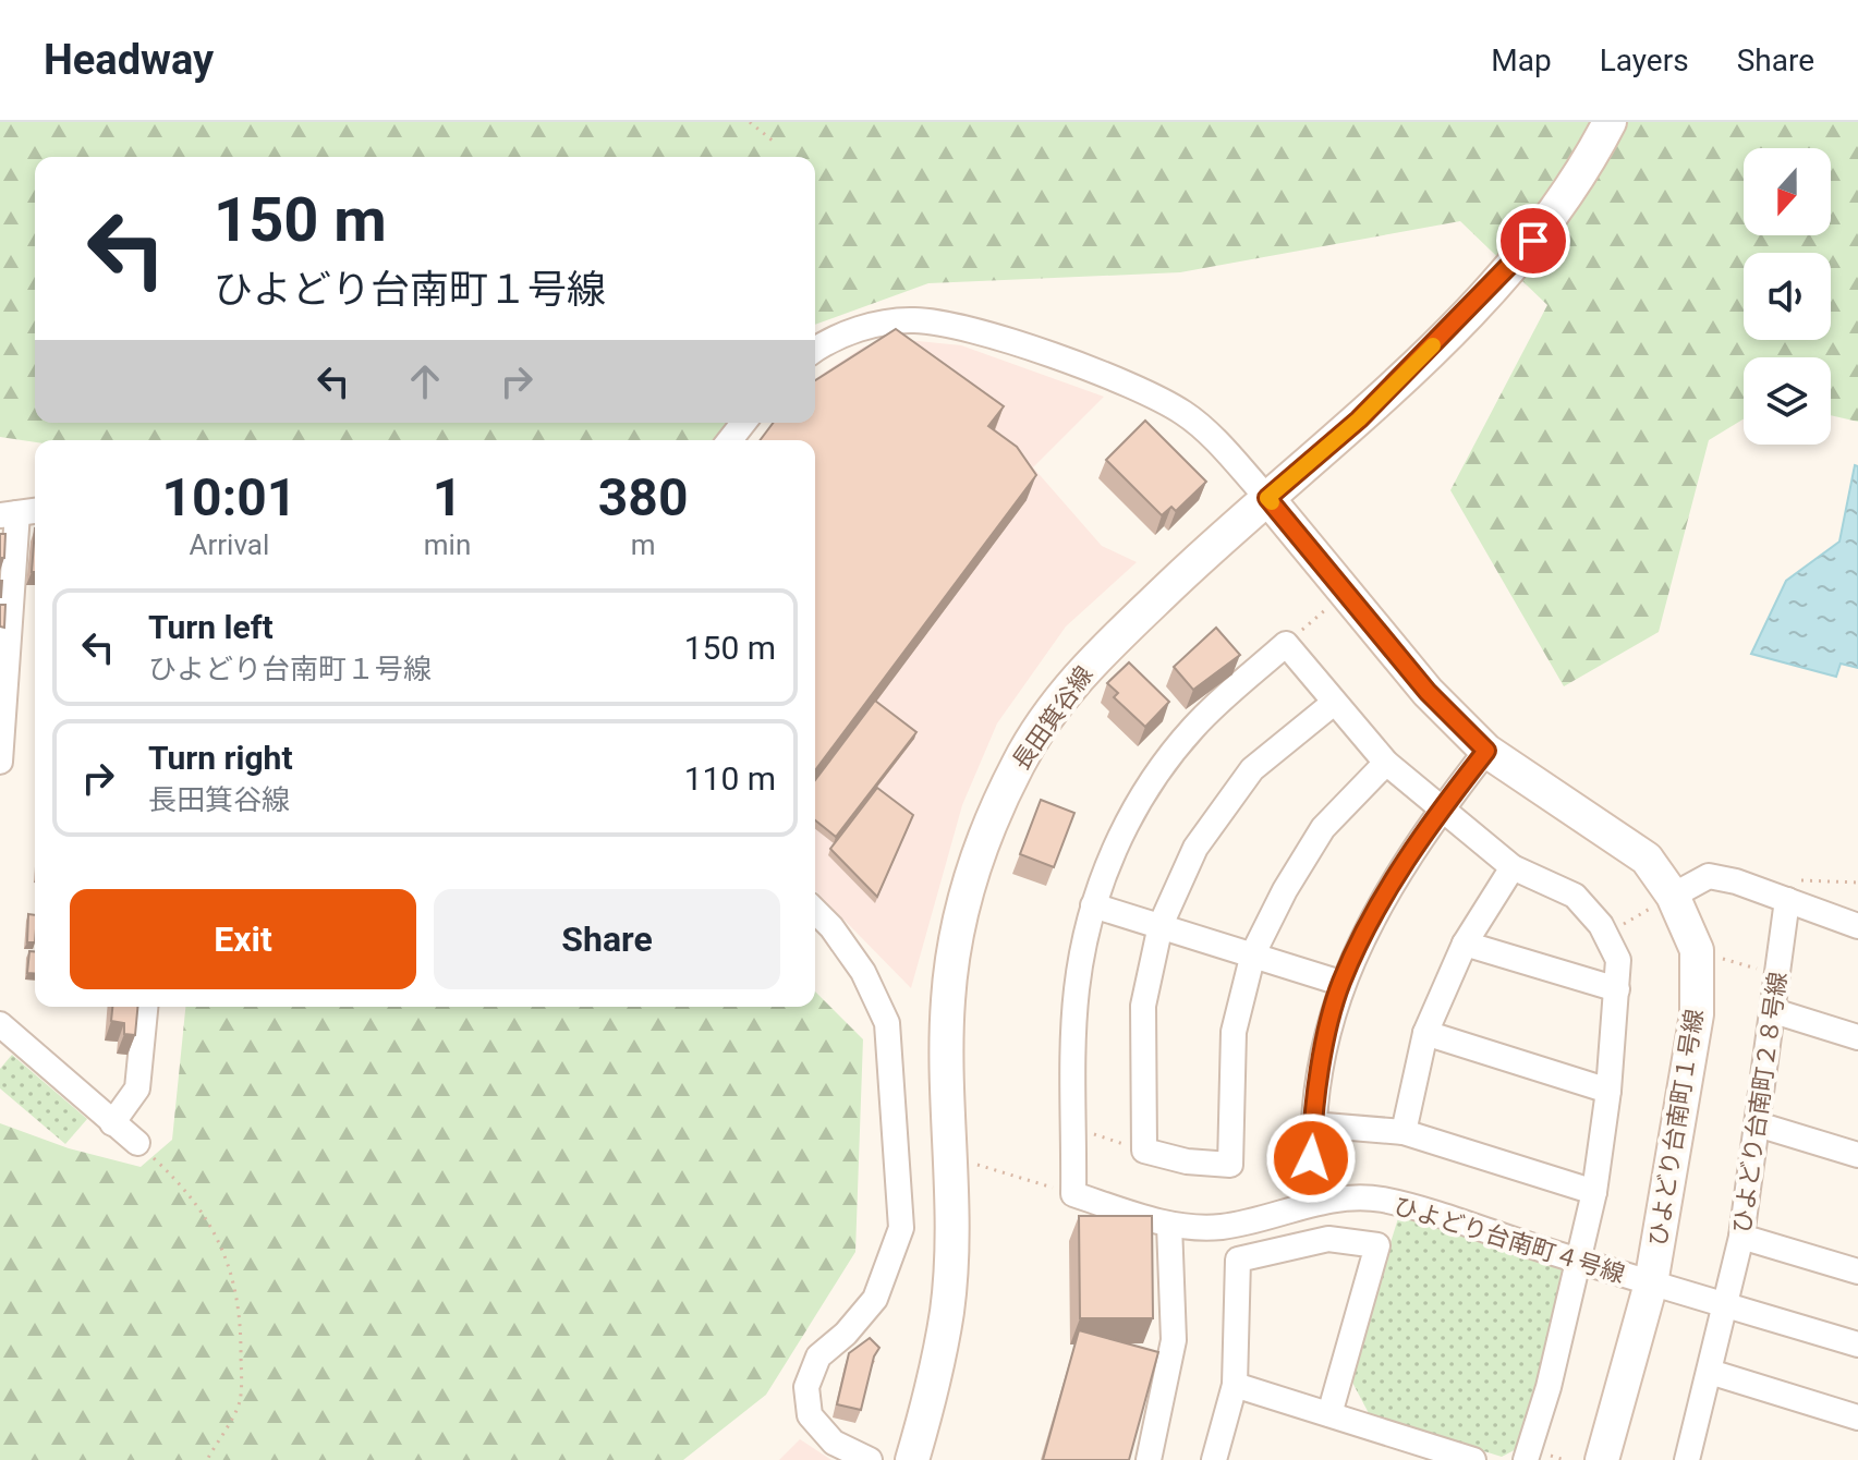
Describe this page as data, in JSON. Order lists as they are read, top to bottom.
{
  "streets": {
    "street": [
      "長田箕谷線",
      "ひよどり台南町２８号線",
      "ひよどり台南町１号線",
      "ひよどり台南町４号線"
    ]
  },
  "crossings": [
    ["長田箕谷線", "ひよどり台南町１号線"],
    ["ひよどり台南町２８号線", "ひよどり台南町４号線"],
    ["ひよどり台南町１号線", "ひよどり台南町４号線"]
  ],
  "north": "bottom",
  "page": {
    "header": "Headway",
    "nav": ["Map", "Layers", "Share"],
    "turn": ["150 m", "ひよどり台南町１号線"],
    "eta": [
      "10:01",
      "Arrival",
      "1",
      "min",
      "380",
      "m"
    ],
    "list": [
      {
        "name": "Turn left",
        "note": "ひよどり台南町１号線",
        "value": "150 m"
      },
      {
        "name": "Turn right",
        "note": "長田箕谷線",
        "value": "110 m"
      }
    ],
    "buttons": ["Exit", "Share"]
  }
}
